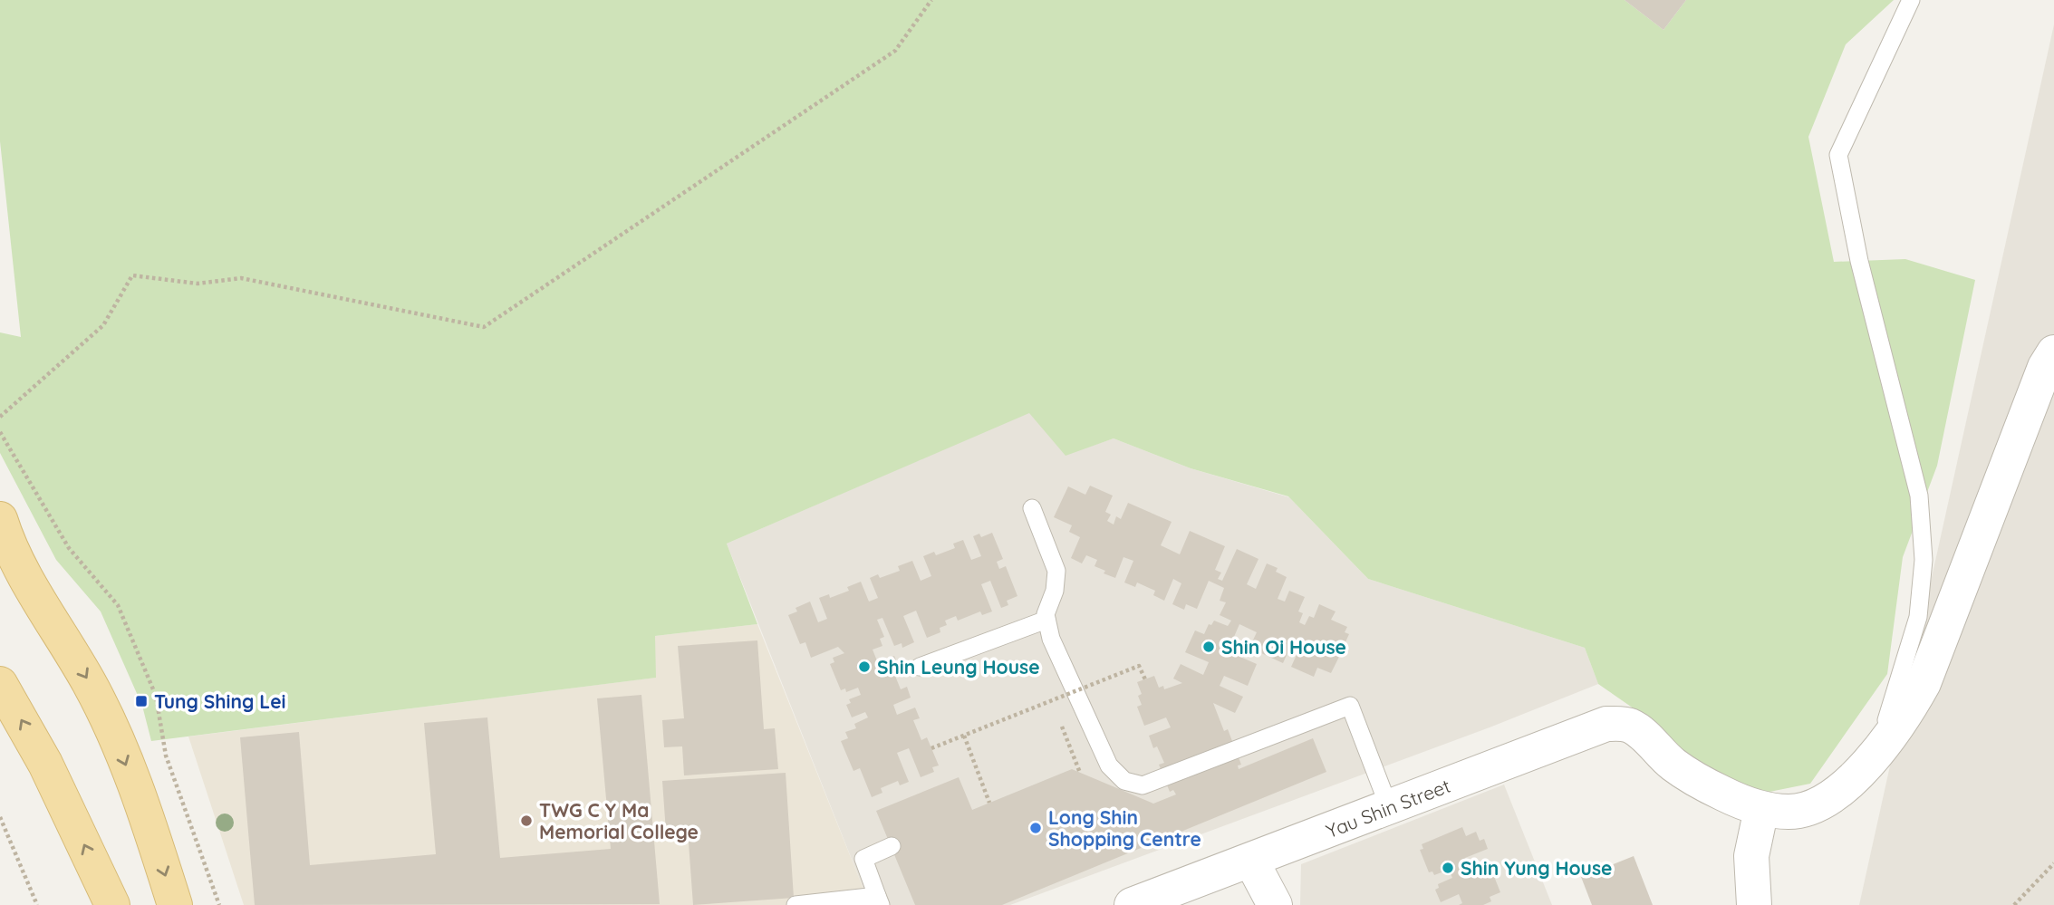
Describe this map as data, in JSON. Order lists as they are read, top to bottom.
{
  "streets": {
    "street": ["Yau Shin Street"]
  },
  "places": {
    "other": [
      "Shin Oi House",
      "Shin Leung House",
      "TWG C Y Ma Memorial College",
      "Long Shin Shopping Centre",
      "Shin Yung House"
    ],
    "transit": ["Tung Shing Lei"]
  }
}
